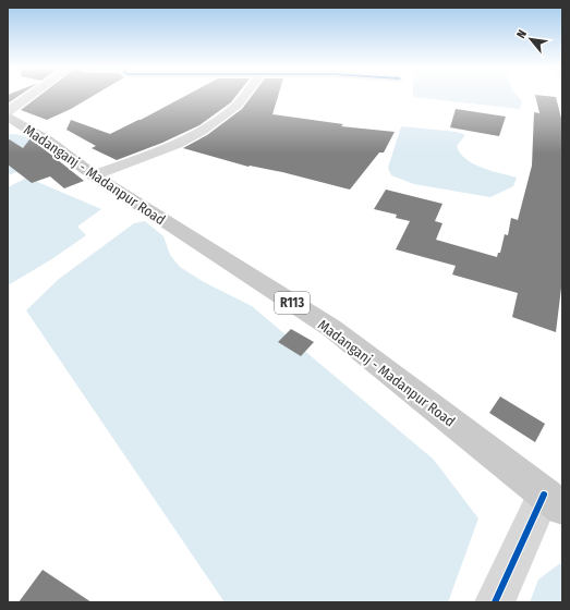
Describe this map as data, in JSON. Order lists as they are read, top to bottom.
{
  "streets": {
    "main road": ["Madanganj - Madanpur Road", "R113"]
  },
  "north": "top left"
}
